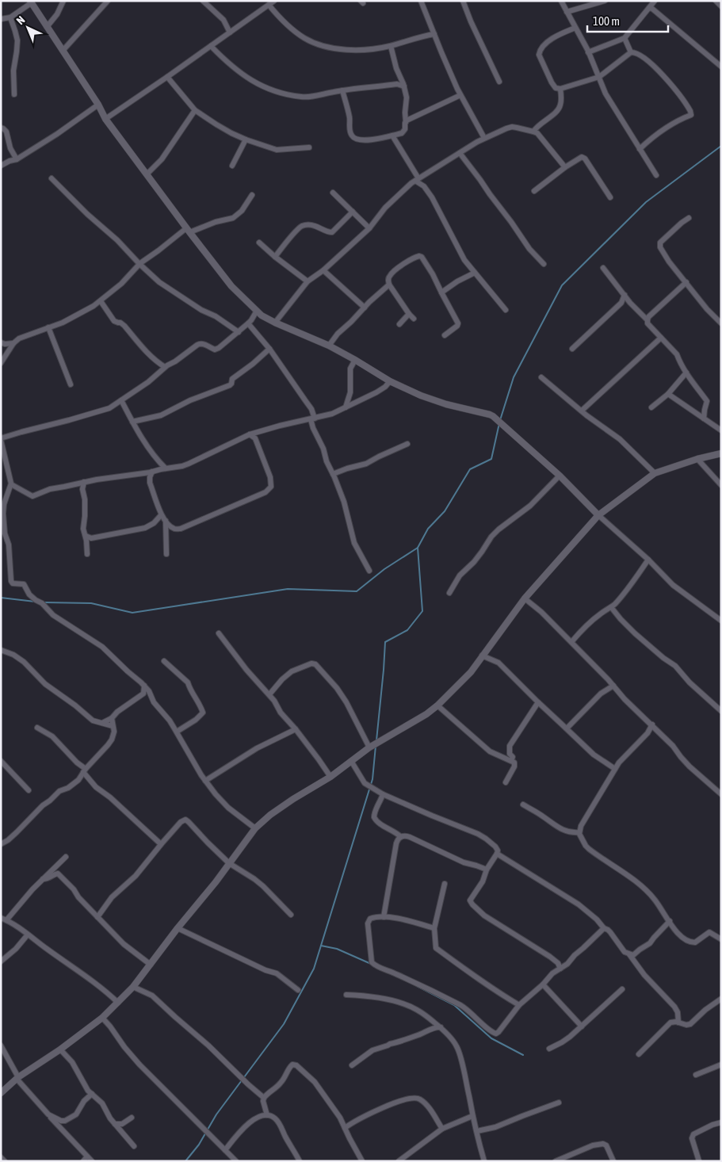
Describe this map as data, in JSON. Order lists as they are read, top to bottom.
{
  "scale_bar": "100 m",
  "north": "top left"
}
